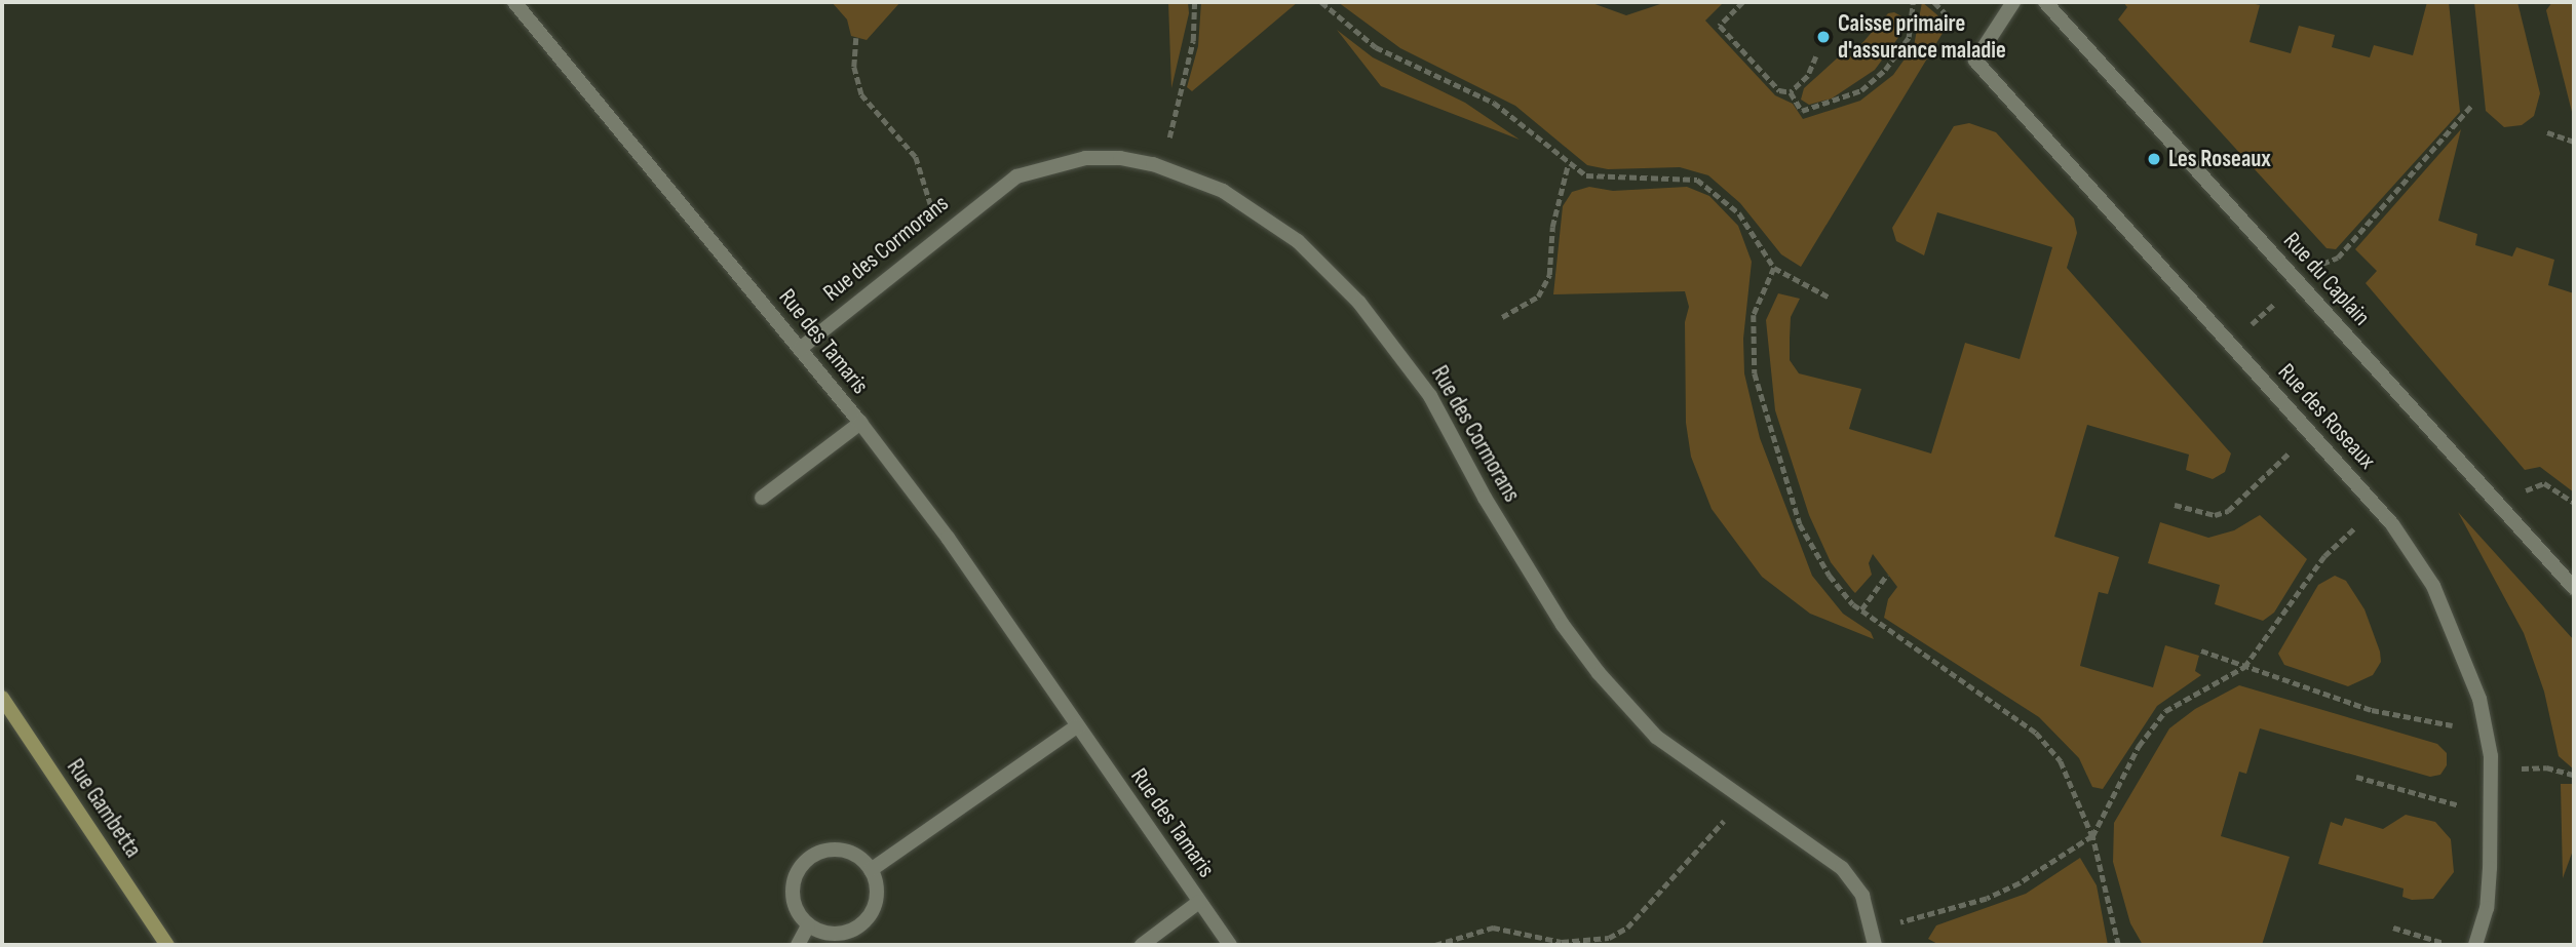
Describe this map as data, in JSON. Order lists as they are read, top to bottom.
{
  "streets": {
    "main road": ["Rue Gambetta"],
    "street": [
      "Rue des Cormorans",
      "Rue du Caplain",
      "Rue des Tamaris",
      "Rue des Roseaux"
    ]
  },
  "crossings": [
    ["Rue des Cormorans", "Rue des Tamaris"]
  ],
  "places": ["Caisse primaire d'assurance maladie", "Les Roseaux"]
}
